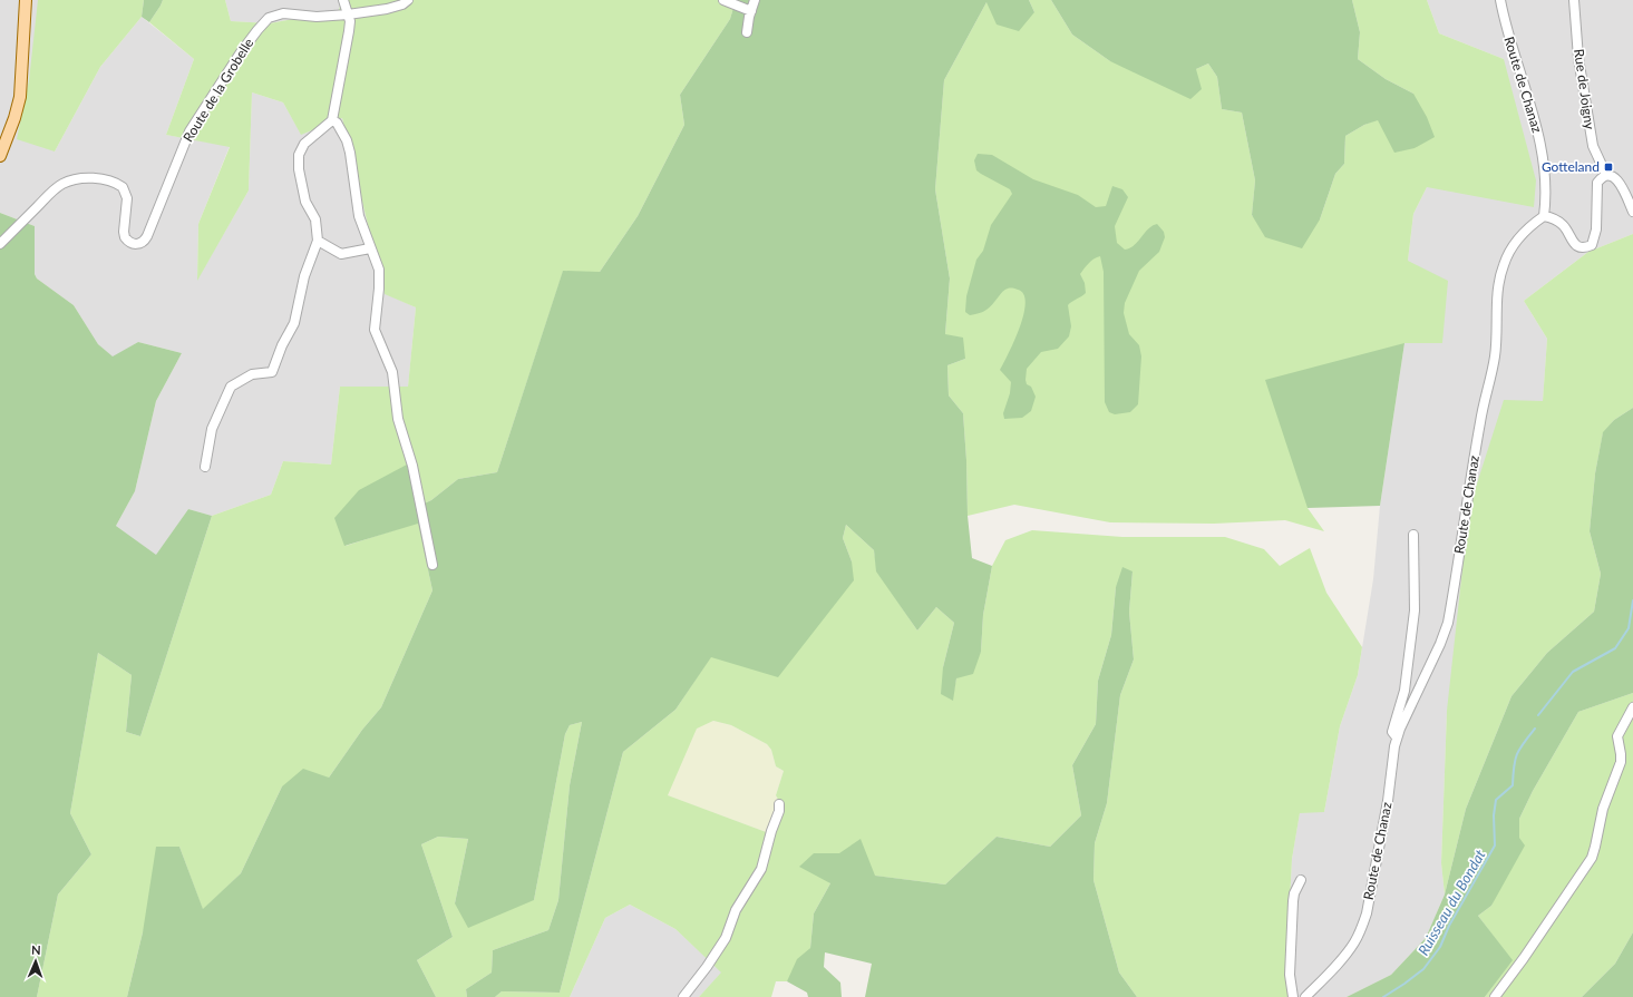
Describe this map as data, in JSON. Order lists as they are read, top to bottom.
{
  "streets": {
    "street": ["Route de Chanaz", "Rue de Joigny", "Route de la Grobelle"]
  },
  "water": ["Ruisseau du Bondat"],
  "places": {
    "transit": ["Gotteland"]
  },
  "north": "top"
}
